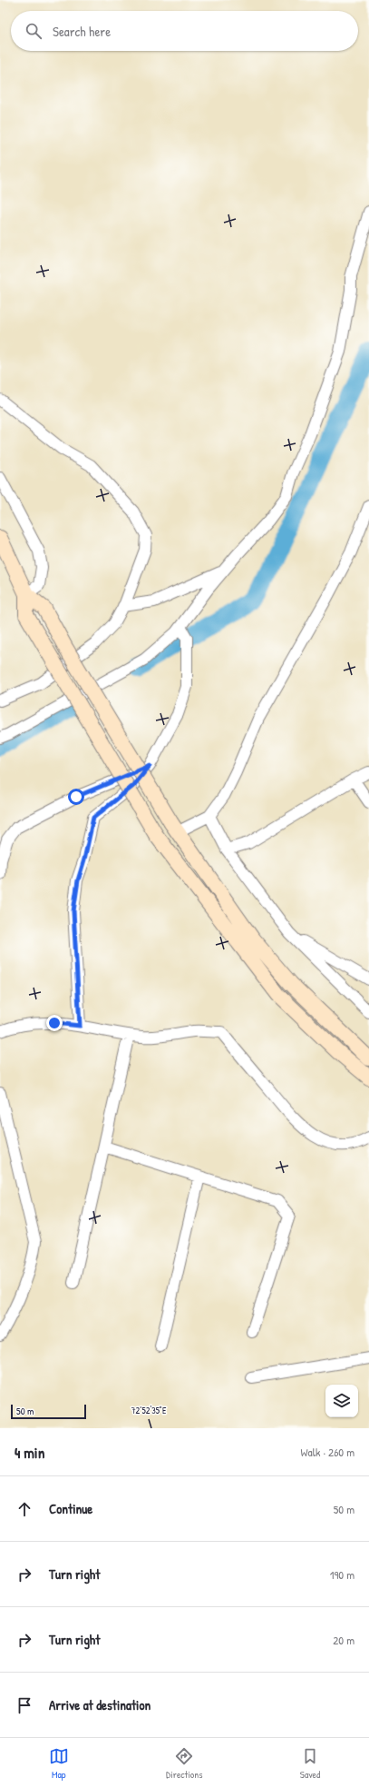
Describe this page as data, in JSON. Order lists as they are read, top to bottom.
{
  "scale_bar": "50 m",
  "page": {
    "search": "Search here",
    "scale": "50 m",
    "heading": ["4 min", "Walk · 260 m"],
    "list": [
      ["Continue", "50 m"],
      ["Turn right", "190 m"],
      ["Turn right", "20 m"],
      "Arrive at destination"
    ],
    "nav": ["Map", "Directions", "Saved"]
  },
  "coordinates": ["72°52'35\"E"]
}
